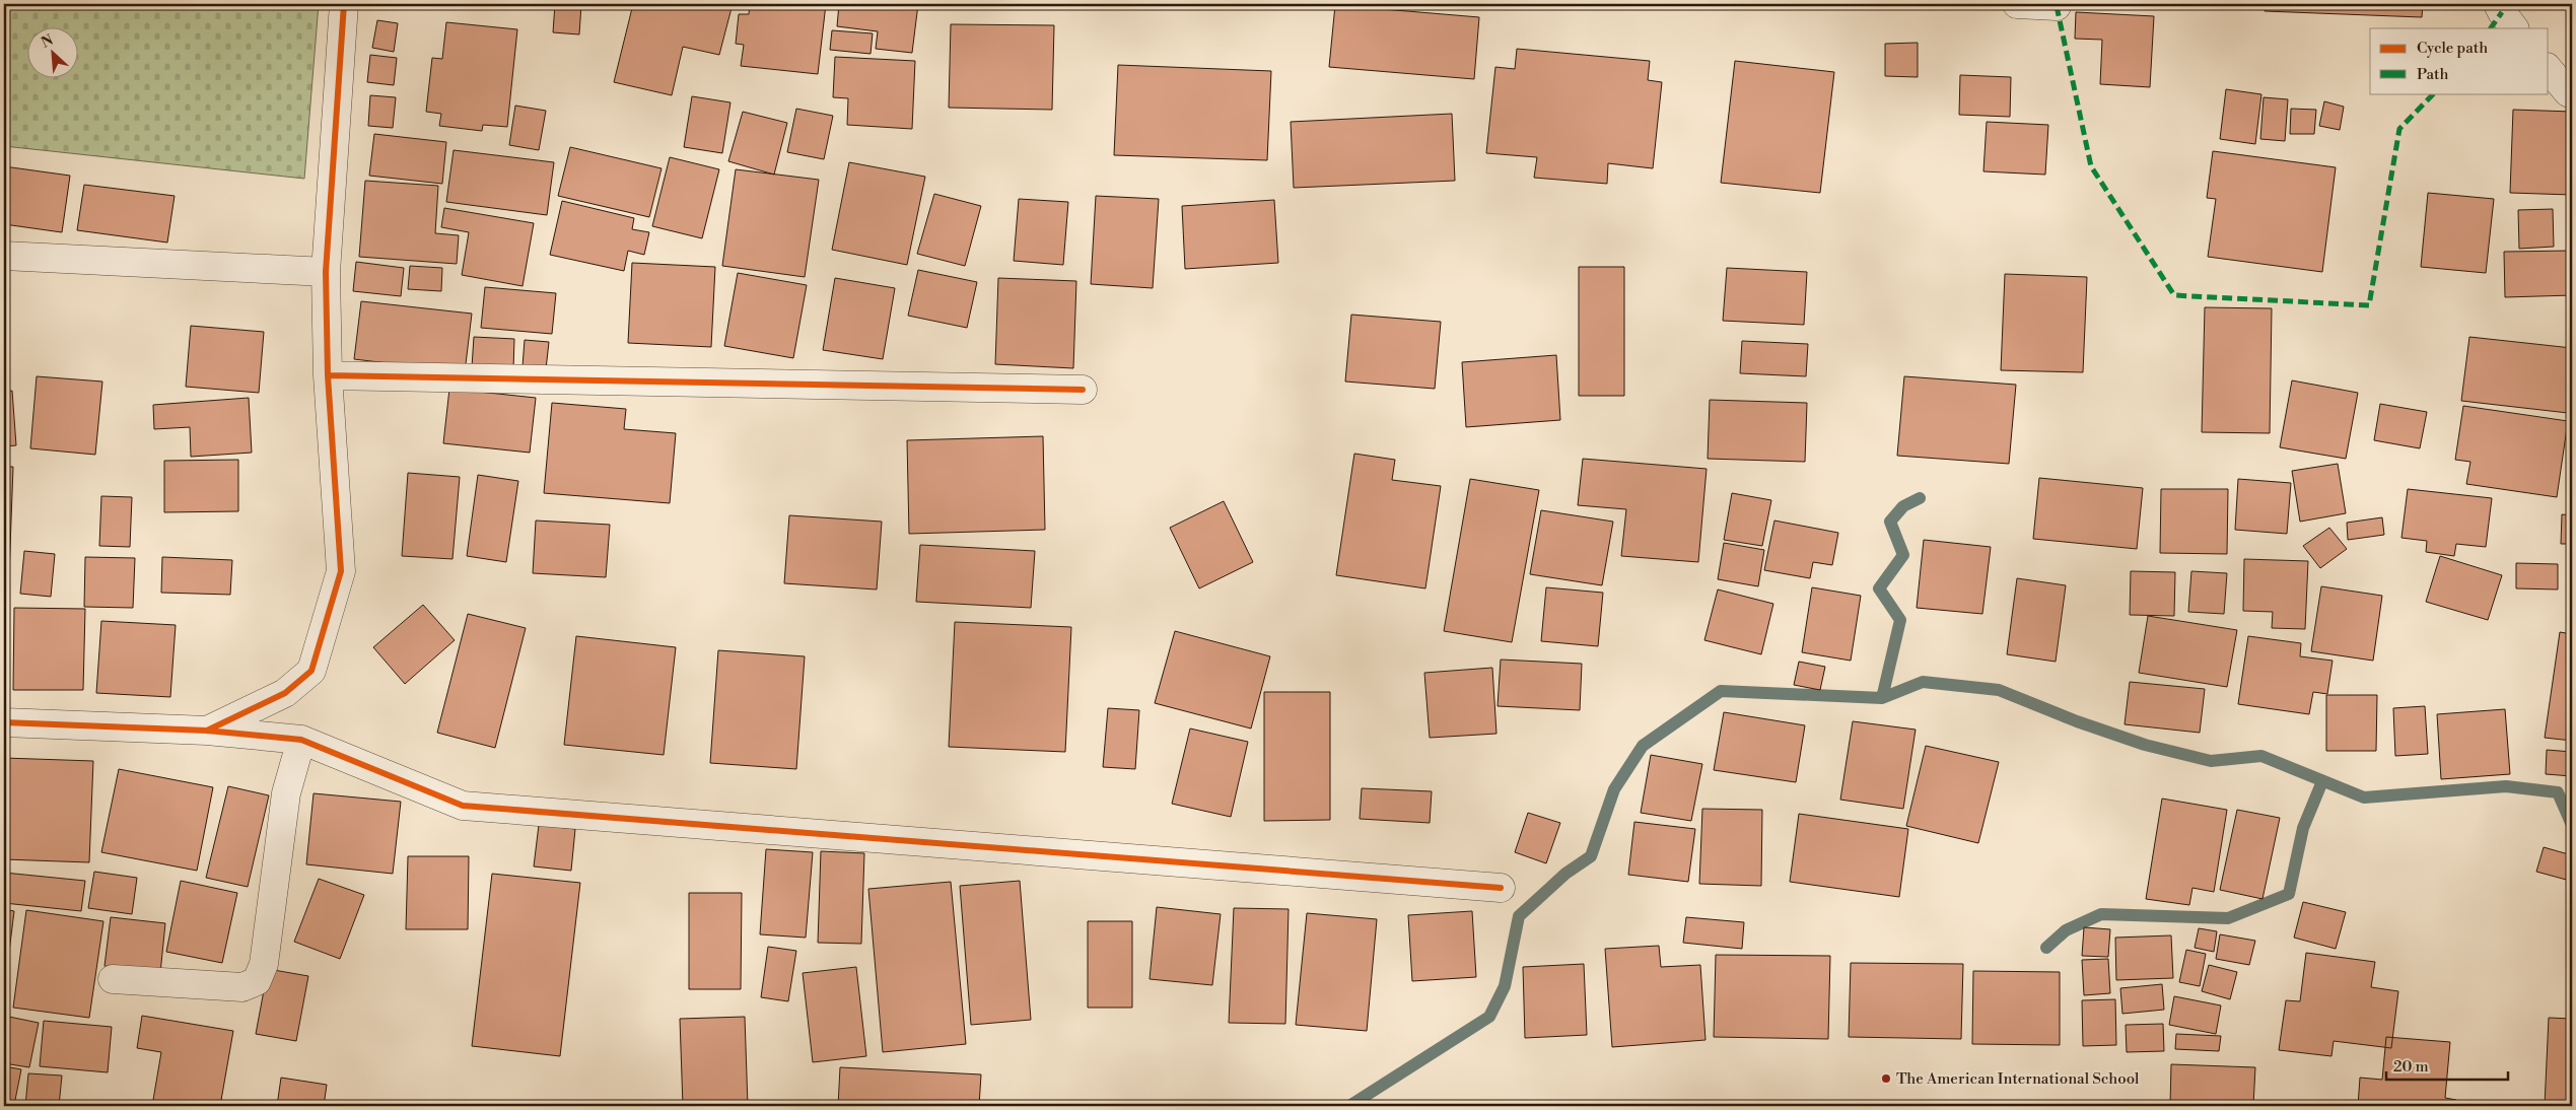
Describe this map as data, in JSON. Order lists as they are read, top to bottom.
{
  "places": ["The American International School"],
  "legend": ["Cycle path", "Path"],
  "scale_bar": "20 m",
  "north": "top left"
}
